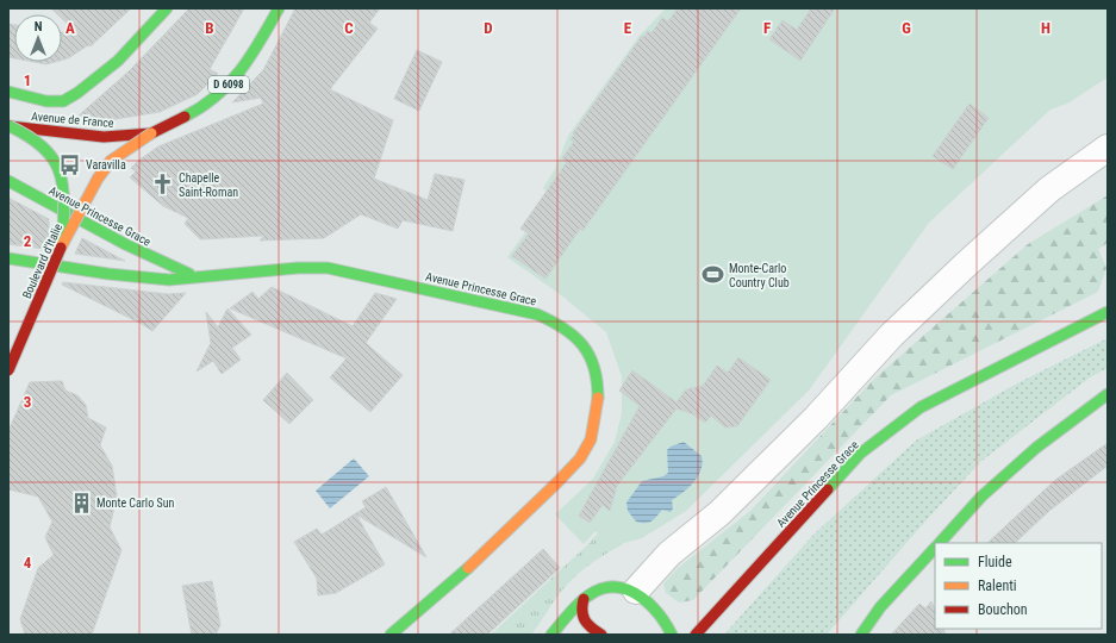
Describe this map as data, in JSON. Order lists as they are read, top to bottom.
{
  "streets": {
    "main road": [
      "D 6098",
      "Avenue de France",
      "Avenue Princesse Grace",
      "Boulevard d'Italie"
    ]
  },
  "crossings": [
    ["Avenue de France", "Boulevard d'Italie"]
  ],
  "places": {
    "bus stop": ["Varavilla"],
    "church": ["Chapelle Saint-Roman"],
    "sports": ["Monte-Carlo Country Club"],
    "building": ["Monte Carlo Sun"]
  },
  "legend": ["Fluide", "Ralenti", "Bouchon"],
  "north": "top",
  "grid": {
    "columns": [
      "A",
      "B",
      "C",
      "D",
      "E",
      "F",
      "G",
      "H"
    ],
    "rows": [
      "1",
      "2",
      "3",
      "4"
    ]
  }
}
